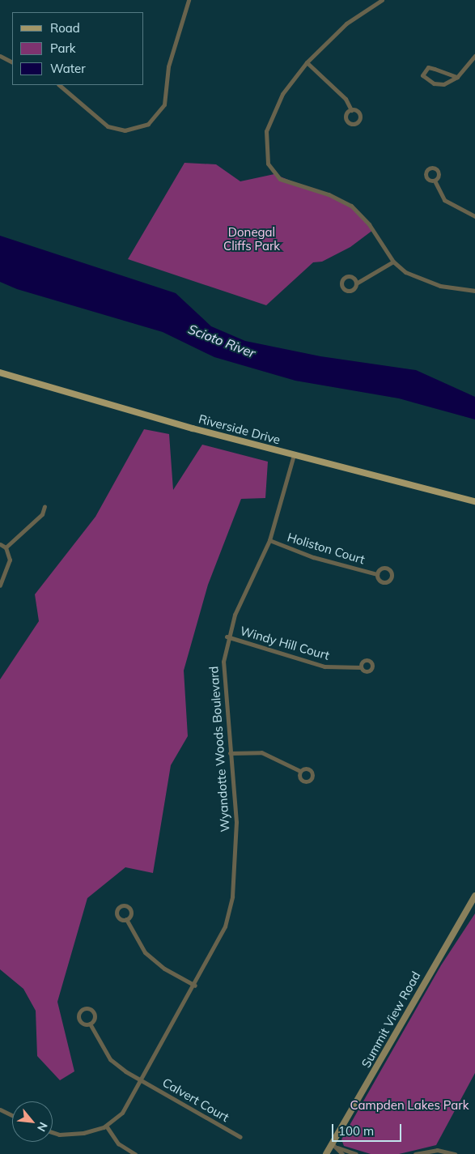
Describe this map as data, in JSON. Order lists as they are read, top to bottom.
{
  "streets": {
    "main road": ["Riverside Drive"],
    "street": [
      "Holiston Court",
      "Windy Hill Court",
      "Wyandotte Woods Boulevard",
      "Summit View Road",
      "Calvert Court"
    ]
  },
  "crossings": [
    ["Riverside Drive", "Wyandotte Woods Boulevard"],
    ["Holiston Court", "Wyandotte Woods Boulevard"],
    ["Windy Hill Court", "Wyandotte Woods Boulevard"],
    ["Wyandotte Woods Boulevard", "Calvert Court"]
  ],
  "water": ["Scioto River"],
  "parks": ["Donegal Cliffs Park", "Campden Lakes Park"],
  "legend": ["Road", "Park", "Water"],
  "scale_bar": "100 m",
  "north": "bottom right"
}
